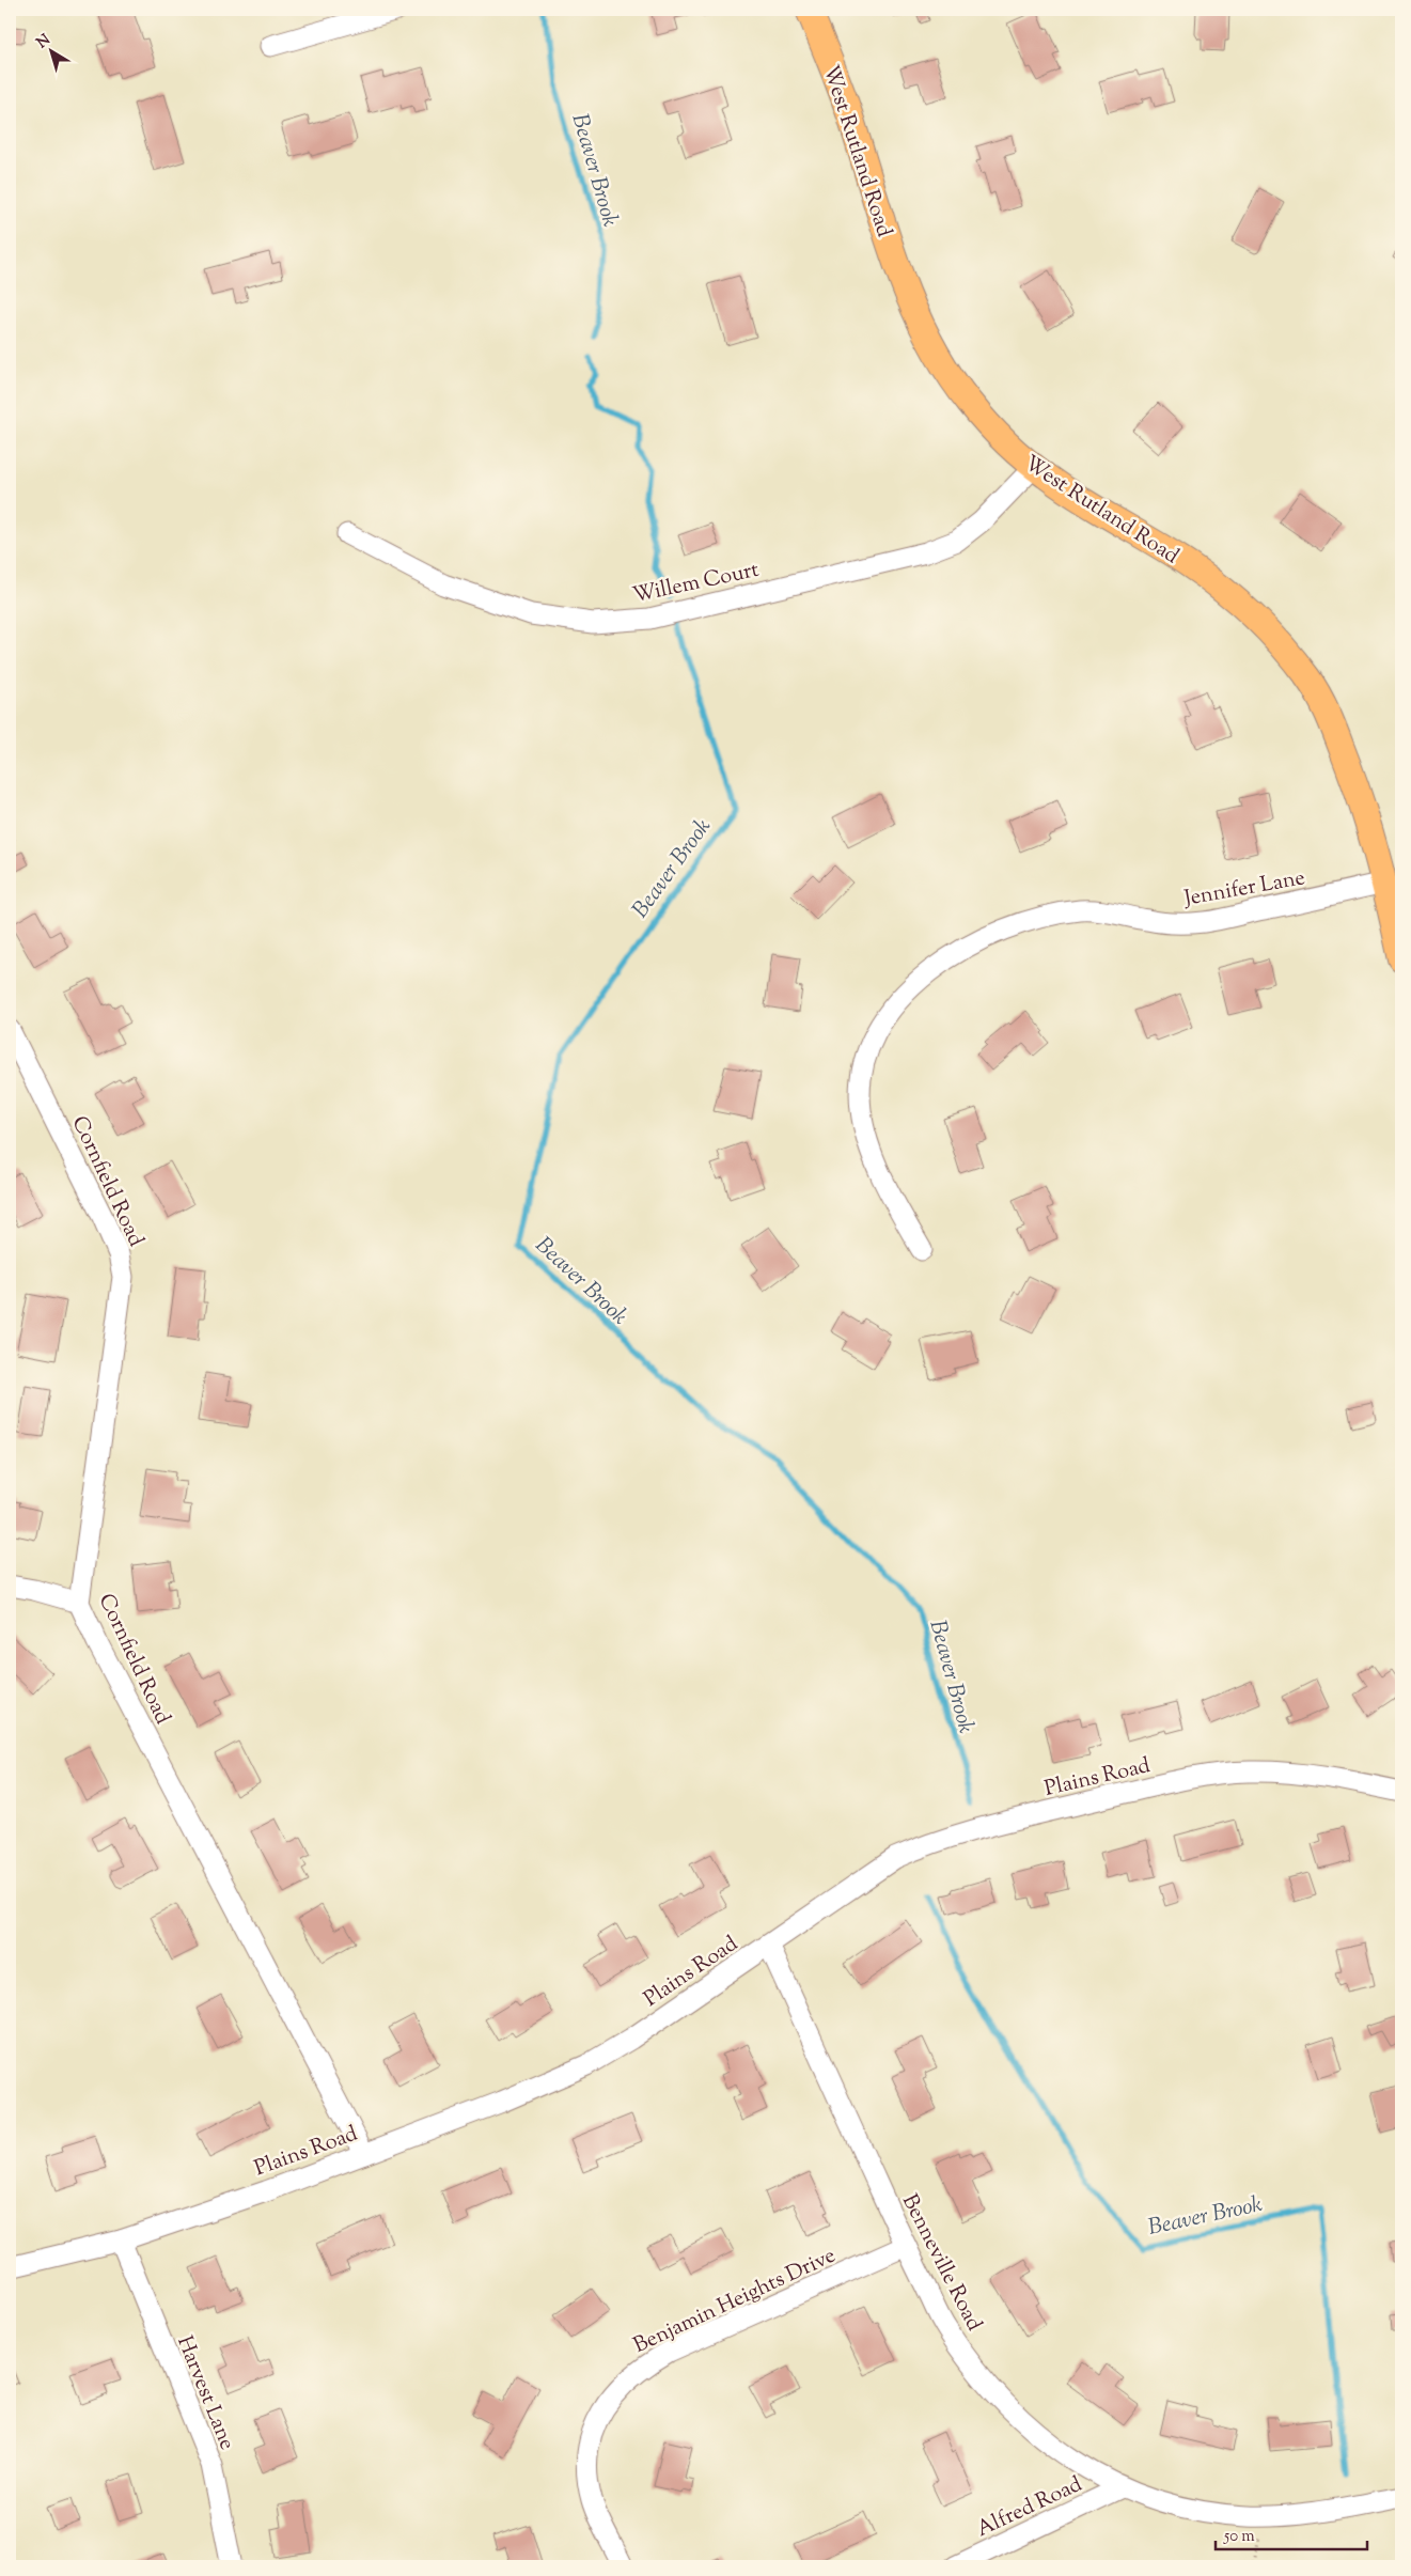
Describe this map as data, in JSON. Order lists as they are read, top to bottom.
{
  "streets": {
    "main road": ["West Rutland Road"],
    "street": [
      "Willem Court",
      "Jennifer Lane",
      "Cornfield Road",
      "Plains Road",
      "Benneville Road",
      "Benjamin Heights Drive",
      "Harvest Lane",
      "Alfred Road"
    ]
  },
  "crossings": [
    ["West Rutland Road", "Willem Court"],
    ["West Rutland Road", "Jennifer Lane"],
    ["Cornfield Road", "Plains Road"],
    ["Plains Road", "Benneville Road"],
    ["Plains Road", "Harvest Lane"],
    ["Benneville Road", "Benjamin Heights Drive"],
    ["Benneville Road", "Alfred Road"]
  ],
  "water": ["Beaver Brook"],
  "scale_bar": "50 m",
  "north": "top left"
}
